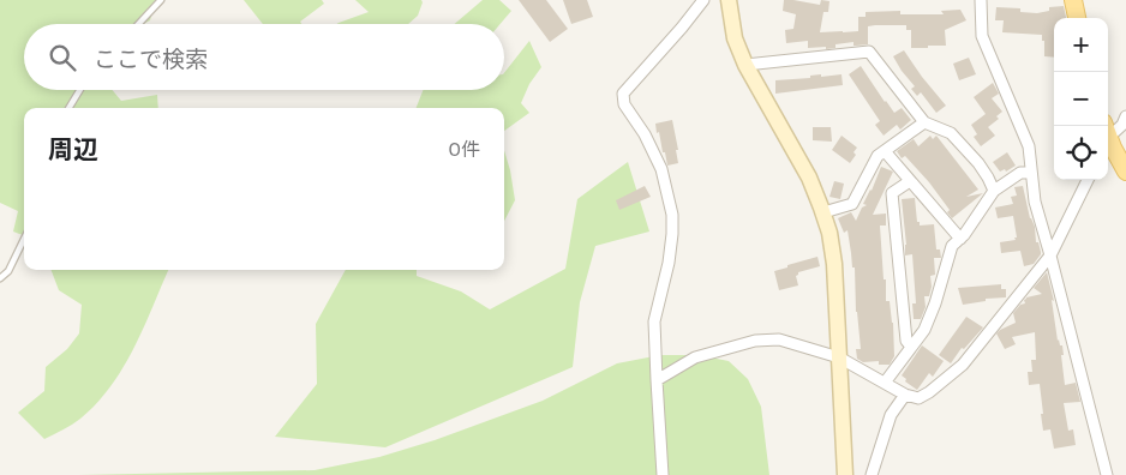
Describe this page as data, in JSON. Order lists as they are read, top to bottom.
{
  "page": {
    "map_buttons": ["+", "−"],
    "search": "ここで検索",
    "heading": ["周辺", "0件"]
  }
}
